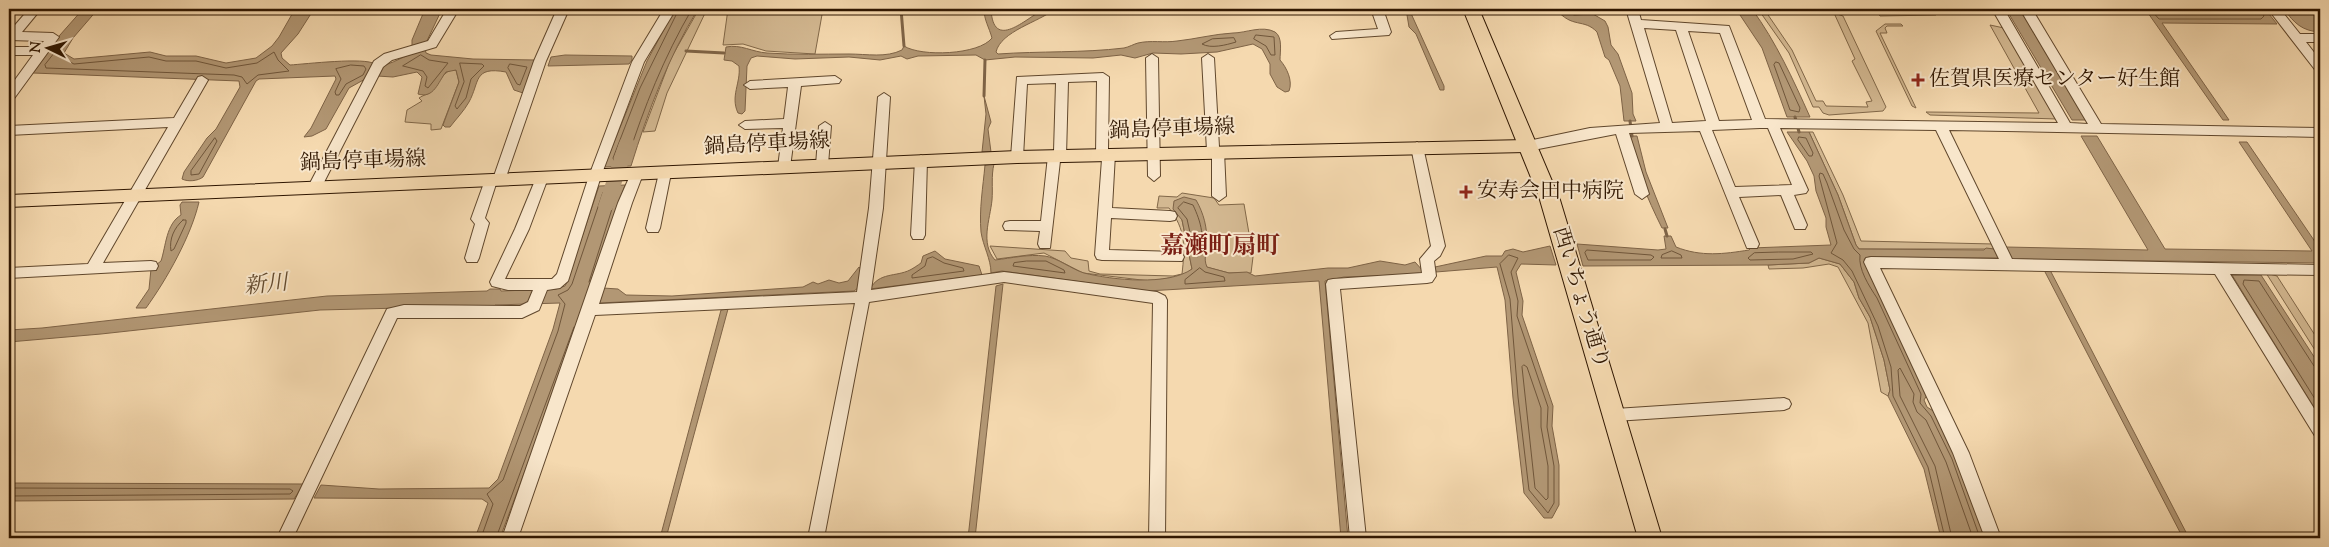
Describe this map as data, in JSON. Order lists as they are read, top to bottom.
{
  "streets": {
    "highway": ["西いちょう通り"],
    "main road": ["鍋島停車場線"]
  },
  "crossings": [
    ["鍋島停車場線", "西いちょう通り"]
  ],
  "districts": ["嘉瀬町扇町"],
  "water": ["新川"],
  "places": {
    "health": ["佐賀県医療センター好生館", "安寿会田中病院"]
  },
  "north": "left"
}
